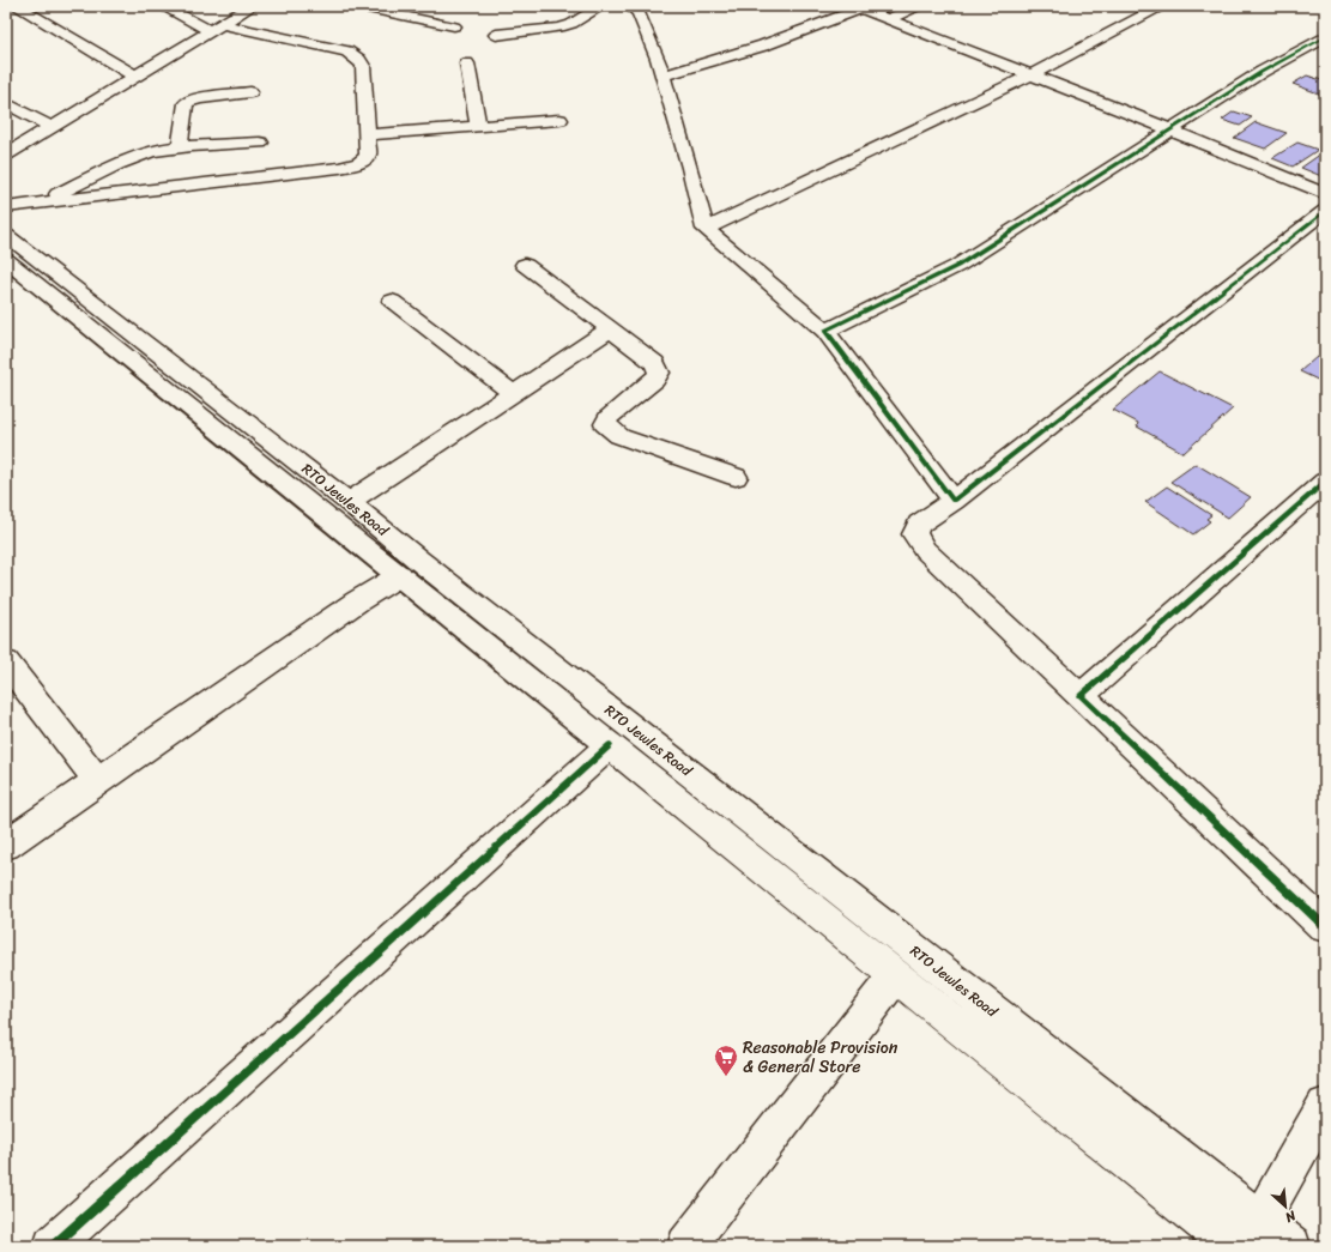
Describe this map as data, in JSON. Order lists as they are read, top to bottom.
{
  "streets": {
    "main road": ["RTO Jewles Road"]
  },
  "places": {
    "supermarket": ["Reasonable Provision & General Store"]
  },
  "north": "bottom right"
}
